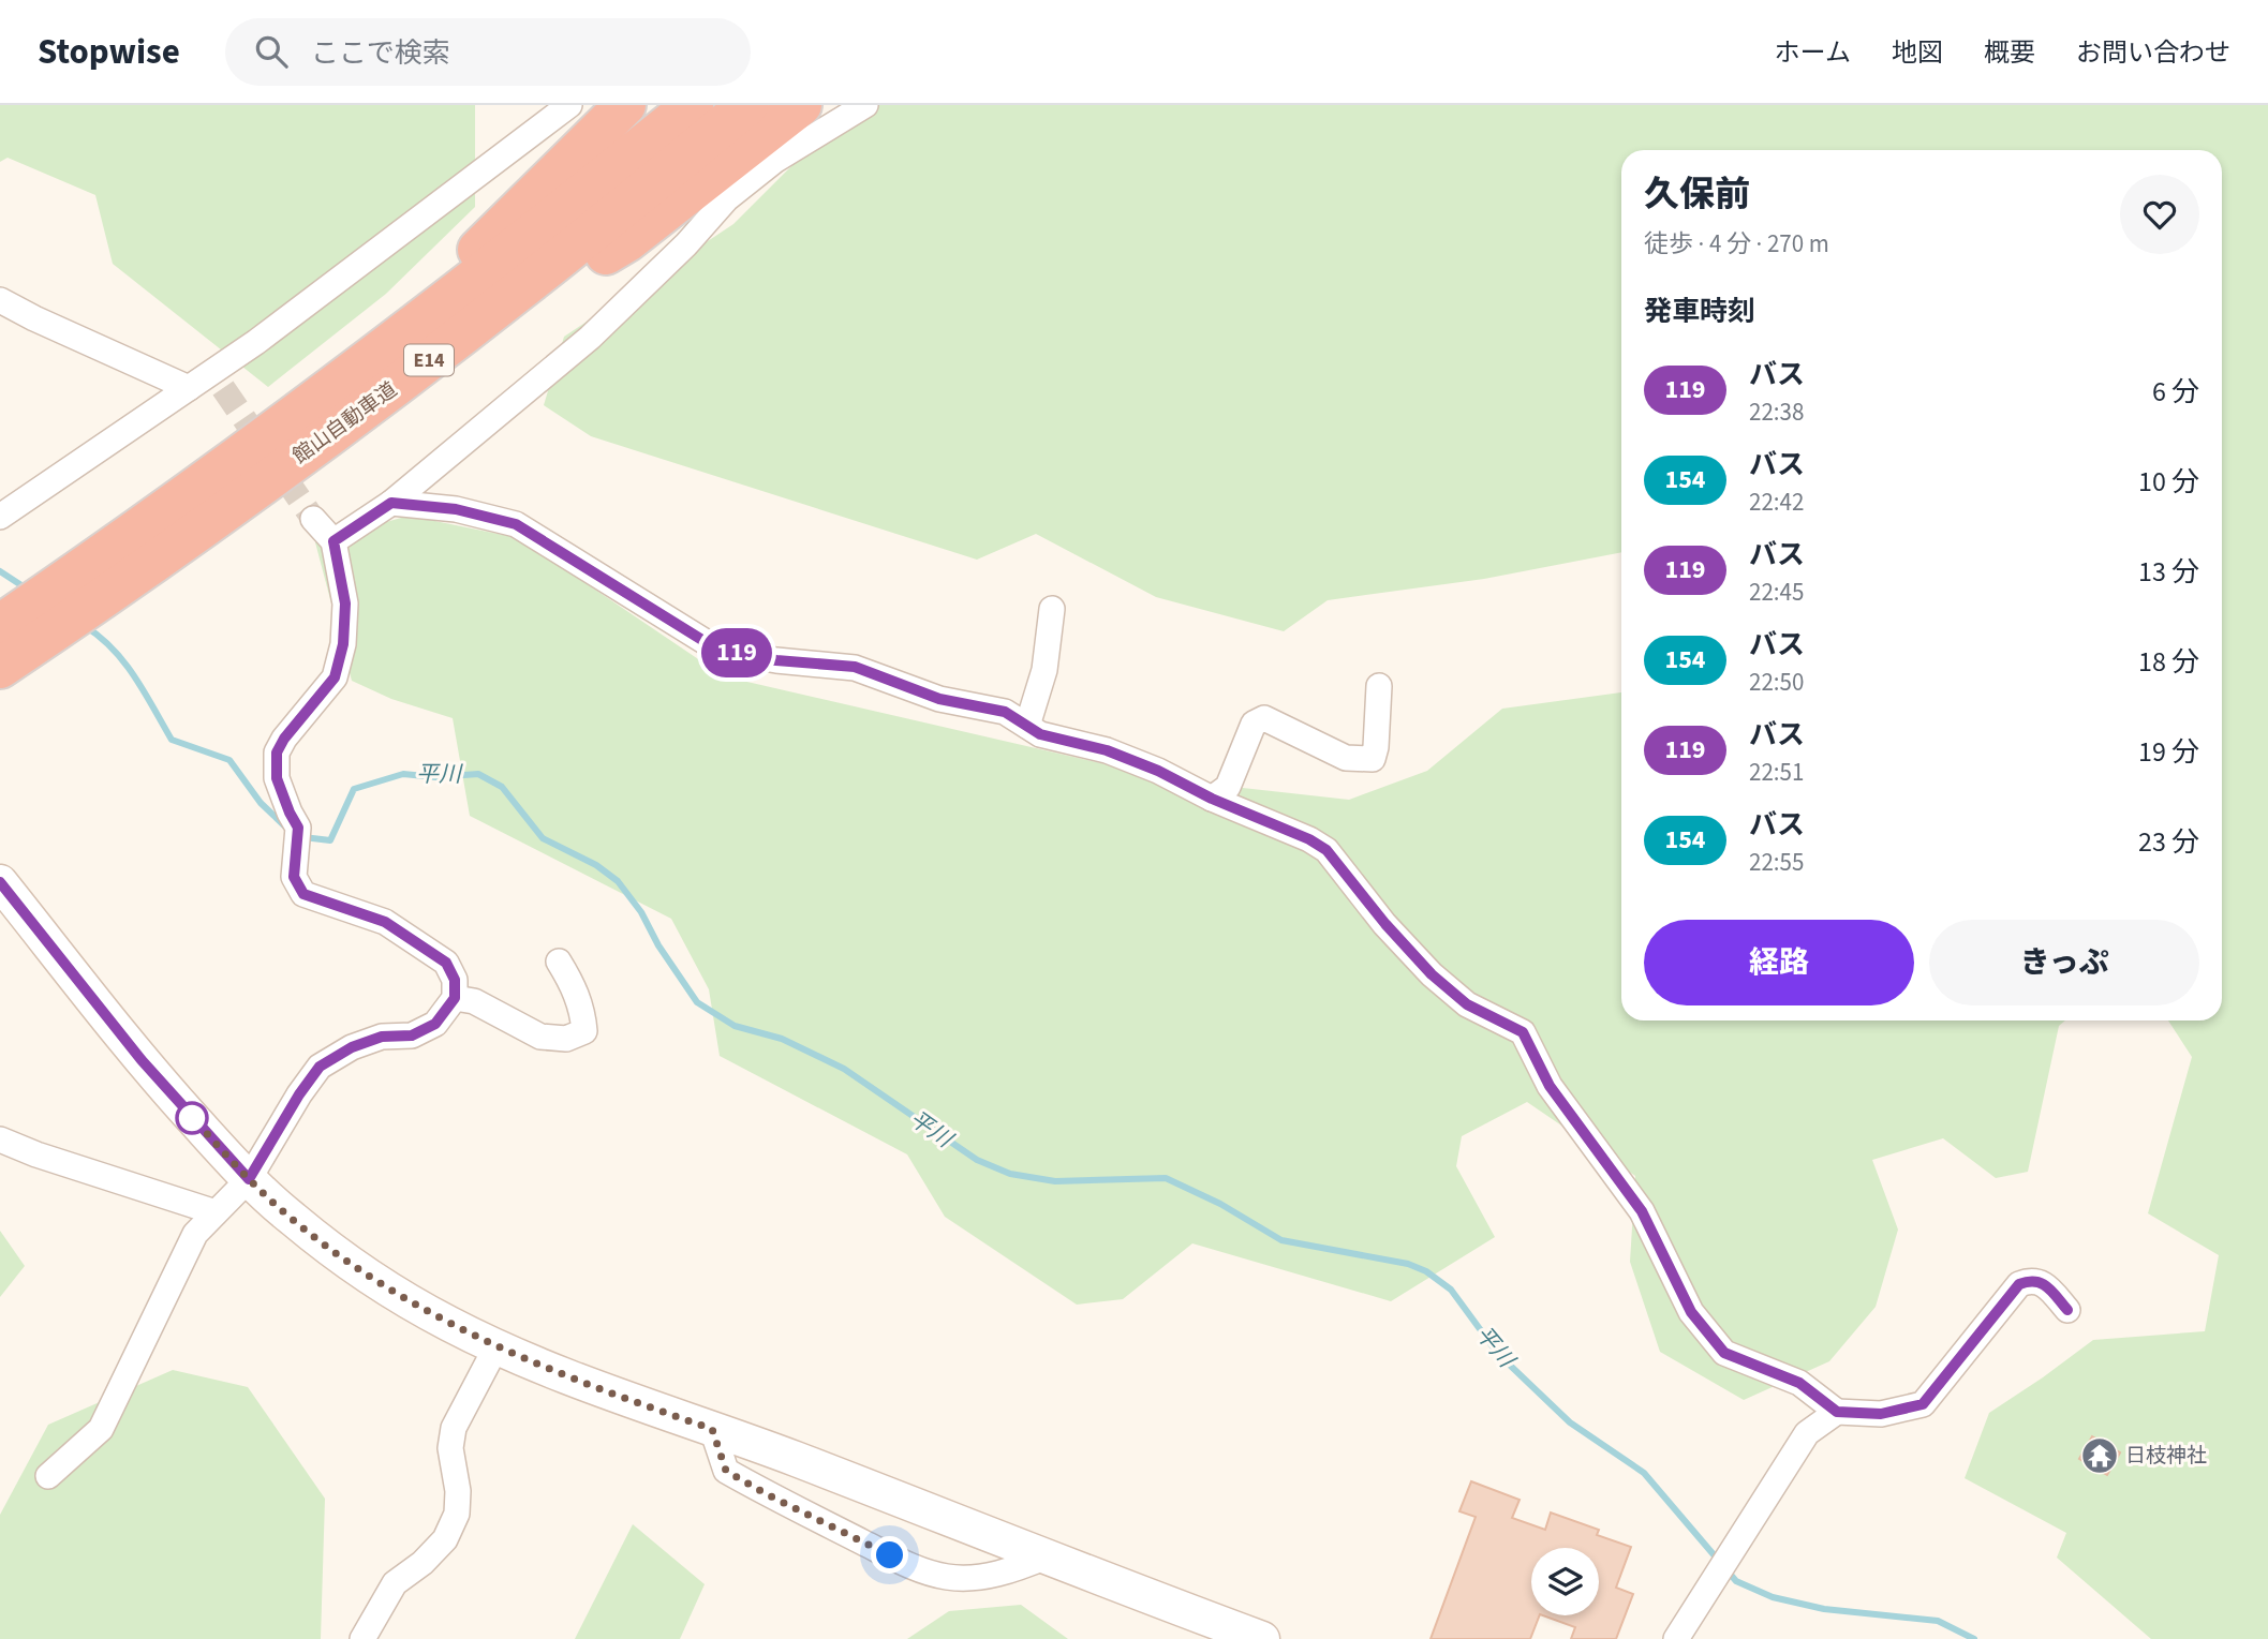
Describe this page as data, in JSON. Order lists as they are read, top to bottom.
{
  "streets": {
    "highway": ["E14", "館山自動車道"]
  },
  "water": ["平川"],
  "places": {
    "temple": ["日枝神社"]
  },
  "lines": ["bus line 119"],
  "page": {
    "header": "Stopwise",
    "search": "ここで検索",
    "nav": [
      "ホーム",
      "地図",
      "概要",
      "お問い合わせ"
    ],
    "on_map": "119",
    "heading": [
      ["久保前", "徒歩 · 4 分 · 270 m"],
      "発車時刻"
    ],
    "list": [
      {
        "mark": "119",
        "name": "バス",
        "note": "22:38",
        "value": "6 分"
      },
      {
        "mark": "154",
        "name": "バス",
        "note": "22:42",
        "value": "10 分"
      },
      {
        "mark": "119",
        "name": "バス",
        "note": "22:45",
        "value": "13 分"
      },
      {
        "mark": "154",
        "name": "バス",
        "note": "22:50",
        "value": "18 分"
      },
      {
        "mark": "119",
        "name": "バス",
        "note": "22:51",
        "value": "19 分"
      },
      {
        "mark": "154",
        "name": "バス",
        "note": "22:55",
        "value": "23 分"
      }
    ],
    "buttons": ["経路", "きっぷ"]
  }
}
